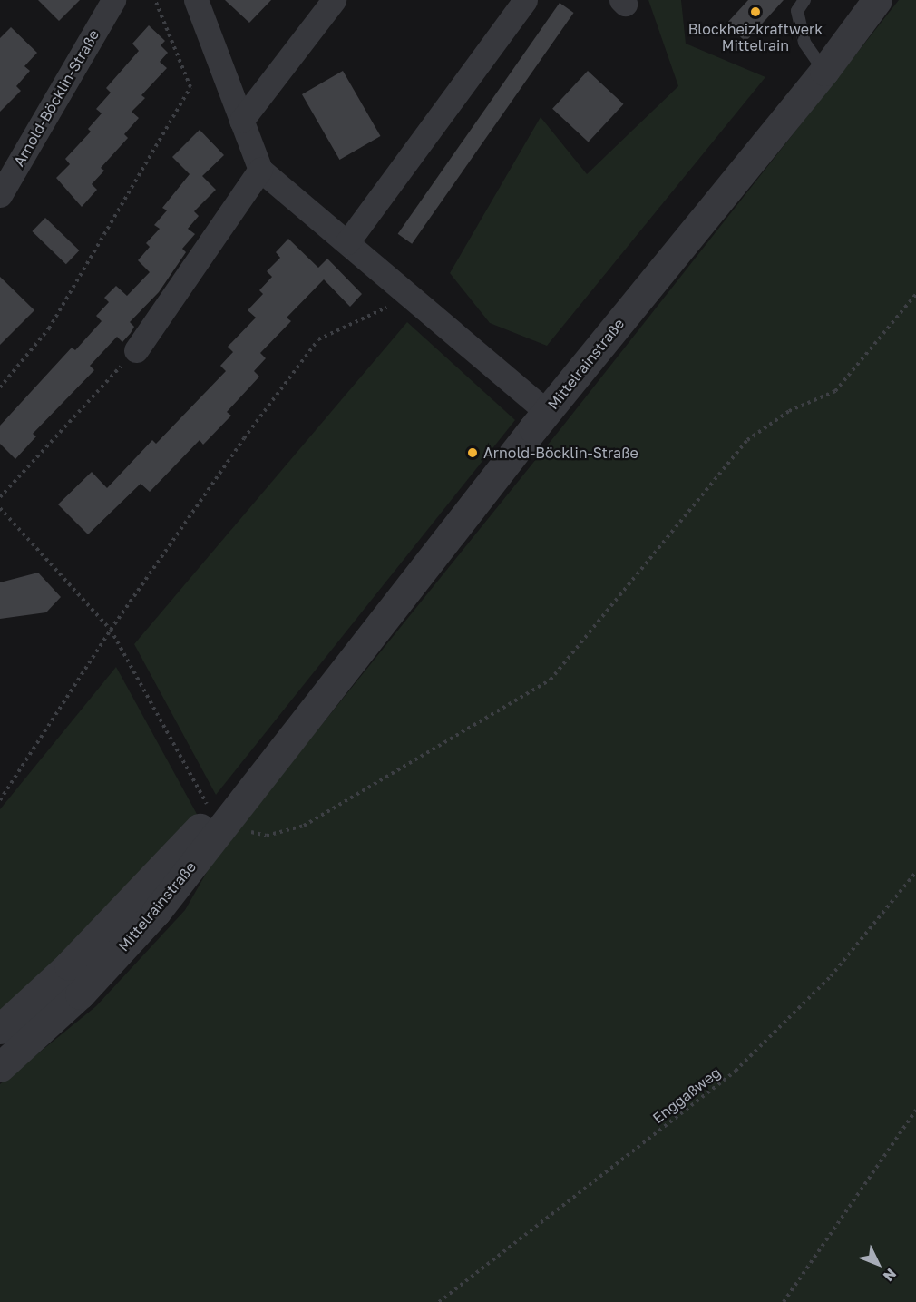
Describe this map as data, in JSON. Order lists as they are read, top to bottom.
{
  "streets": {
    "street": ["Arnold-Böcklin-Straße", "Mittelrainstraße"],
    "path": ["Enggaßweg"]
  },
  "places": ["Blockheizkraftwerk Mittelrain", "Arnold-Böcklin-Straße"],
  "north": "bottom right"
}
